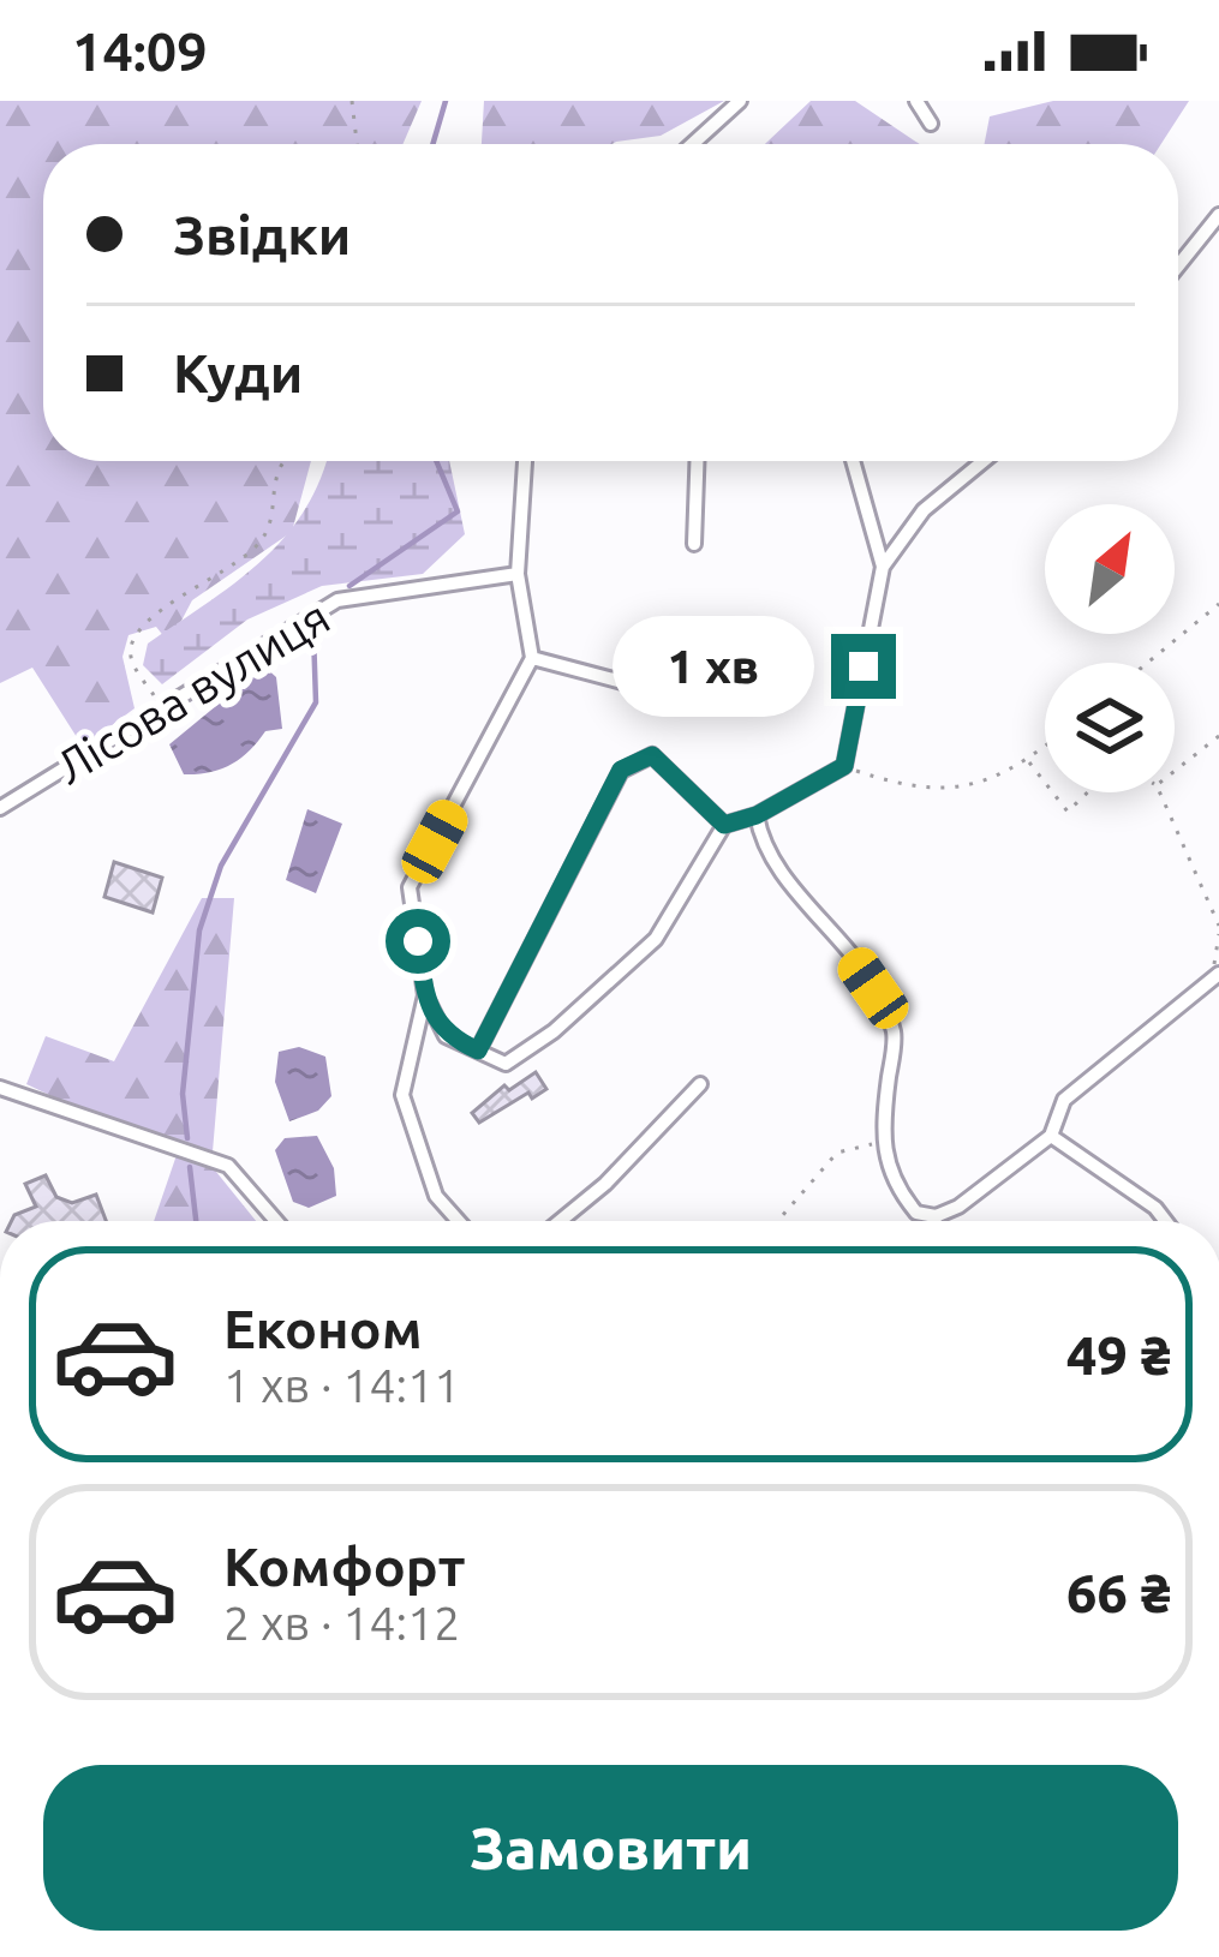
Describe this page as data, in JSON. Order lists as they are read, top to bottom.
{
  "streets": {
    "street": ["Лісова вулиця"]
  },
  "north": "top right",
  "page": {
    "status": "14:09",
    "banner": ["Звідки", "Куди"],
    "bubble": "1 хв",
    "list": [
      {
        "name": "Економ",
        "note": "1 хв · 14:11",
        "value": "49 ₴"
      },
      {
        "name": "Комфорт",
        "note": "2 хв · 14:12",
        "value": "66 ₴"
      }
    ],
    "buttons": "Замовити"
  }
}
